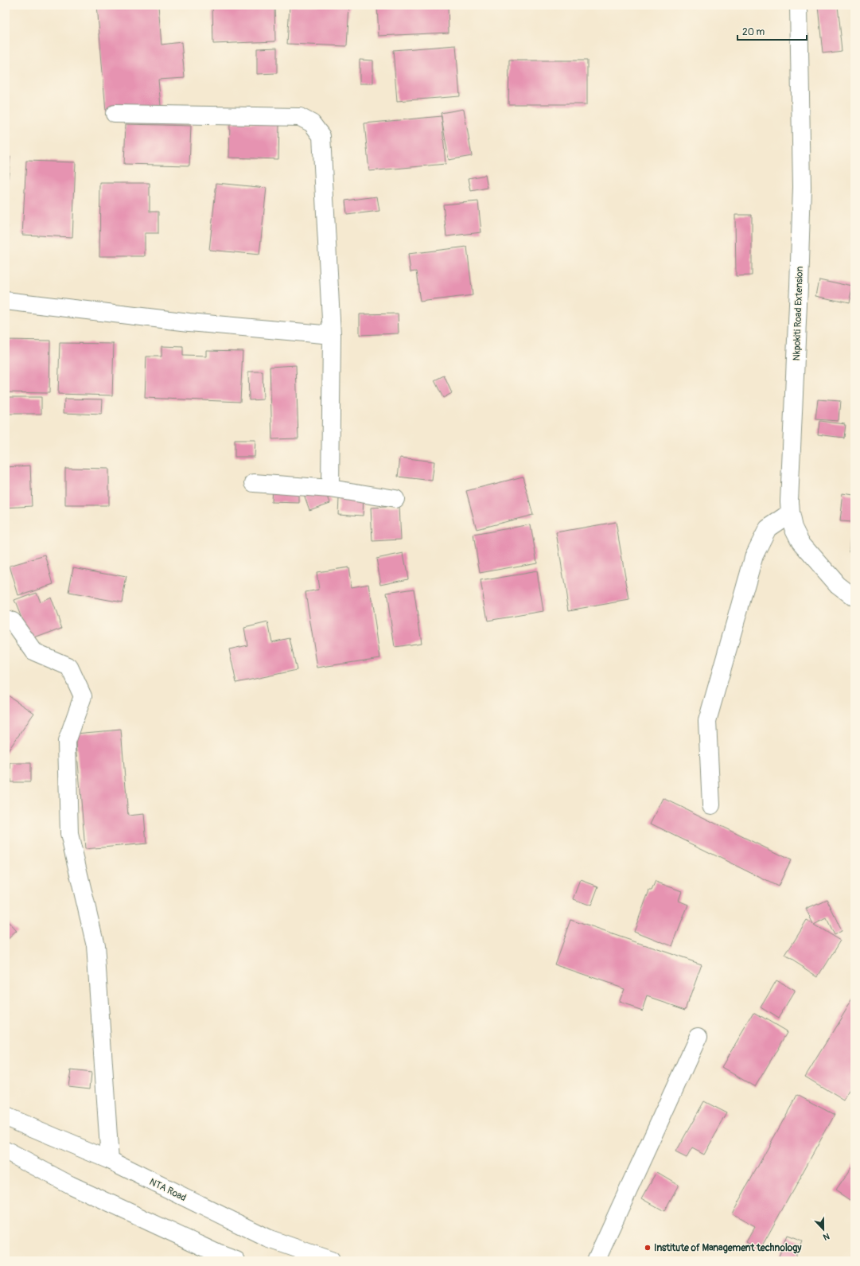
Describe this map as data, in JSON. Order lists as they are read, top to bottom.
{
  "streets": {
    "street": ["Nkpokiti Road Extension", "NTA Road"]
  },
  "places": ["Institute of Management technology"],
  "scale_bar": "20 m",
  "north": "bottom"
}
